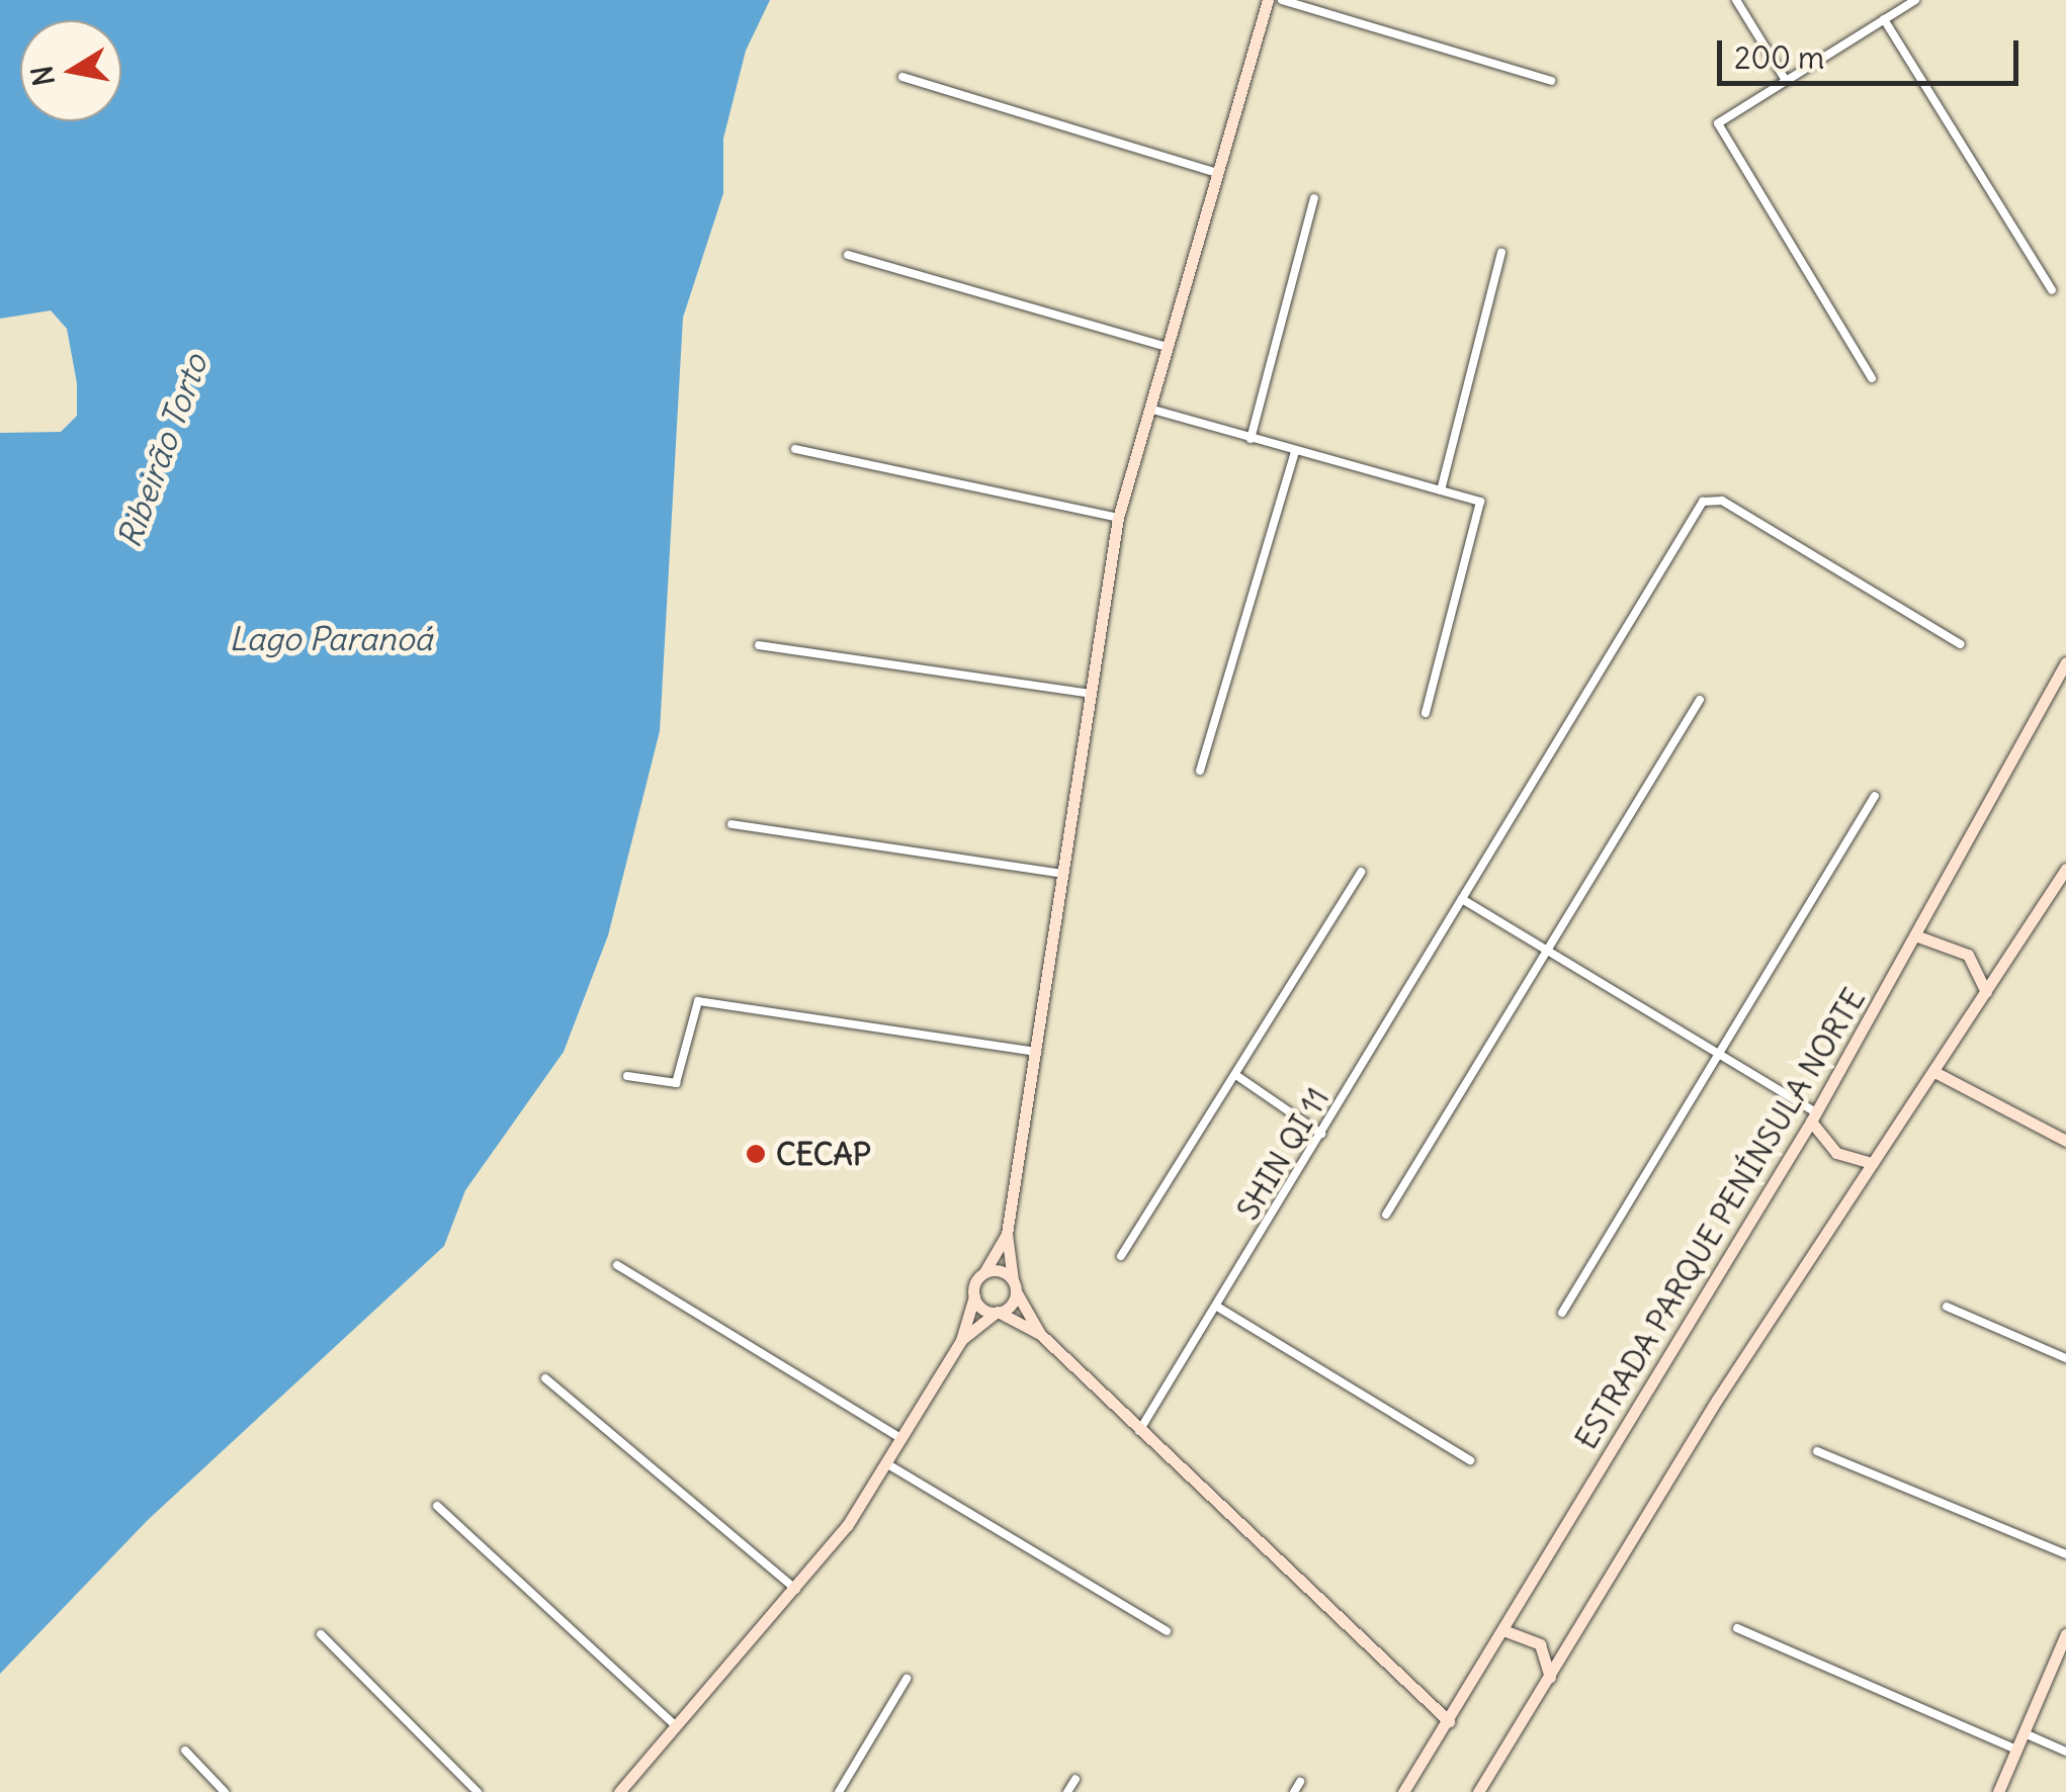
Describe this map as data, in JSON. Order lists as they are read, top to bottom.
{
  "streets": {
    "street": ["SHIN QI 11", "ESTRADA PARQUE PENÍNSULA NORTE"]
  },
  "water": ["Ribeirão Torto", "Lago Paranoá"],
  "places": ["CECAP"],
  "scale_bar": "200 m",
  "north": "left"
}
